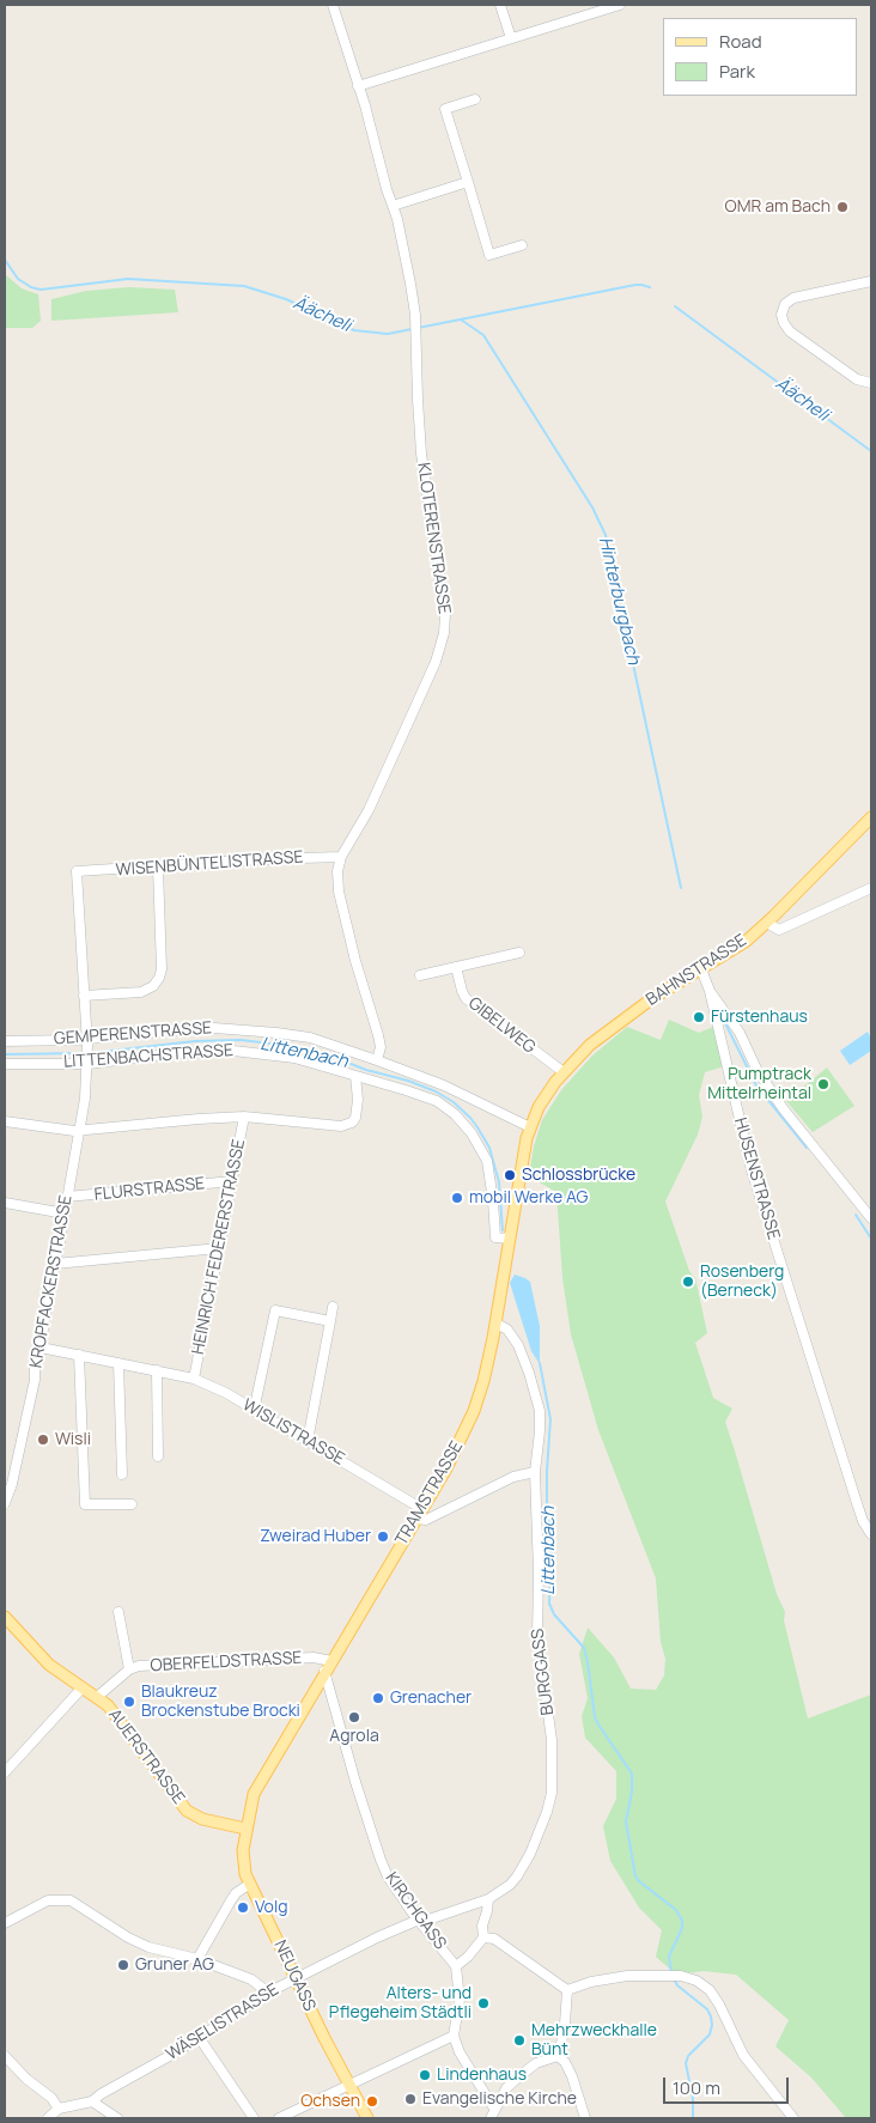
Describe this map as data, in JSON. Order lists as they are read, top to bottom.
{
  "streets": {
    "main road": [
      "BAHNSTRASSE",
      "TRAMSTRASSE",
      "AUERSTRASSE",
      "NEUGASS"
    ],
    "street": [
      "KLOTERENSTRASSE",
      "WISENBÜNTELISTRASSE",
      "GIBELWEG",
      "GEMPERENSTRASSE",
      "LITTENBACHSTRASSE",
      "HUSENSTRASSE",
      "FLURSTRASSE",
      "HEINRICH FEDERERSTRASSE",
      "KROPFACKERSTRASSE",
      "WISLISTRASSE",
      "OBERFELDSTRASSE",
      "BURGGASS",
      "KIRCHGASS",
      "WÄSELISTRASSE"
    ]
  },
  "crossings": [
    ["KLOTERENSTRASSE", "WISENBÜNTELISTRASSE"],
    ["KLOTERENSTRASSE", "GEMPERENSTRASSE"],
    ["WISENBÜNTELISTRASSE", "KROPFACKERSTRASSE"],
    ["BAHNSTRASSE", "GIBELWEG"],
    ["BAHNSTRASSE", "GEMPERENSTRASSE"],
    ["BAHNSTRASSE", "TRAMSTRASSE"],
    ["GEMPERENSTRASSE", "KROPFACKERSTRASSE"],
    ["GEMPERENSTRASSE", "TRAMSTRASSE"],
    ["LITTENBACHSTRASSE", "KROPFACKERSTRASSE"],
    ["LITTENBACHSTRASSE", "TRAMSTRASSE"],
    ["FLURSTRASSE", "HEINRICH FEDERERSTRASSE"],
    ["FLURSTRASSE", "KROPFACKERSTRASSE"],
    ["HEINRICH FEDERERSTRASSE", "WISLISTRASSE"],
    ["KROPFACKERSTRASSE", "WISLISTRASSE"],
    ["WISLISTRASSE", "TRAMSTRASSE"],
    ["TRAMSTRASSE", "OBERFELDSTRASSE"],
    ["TRAMSTRASSE", "BURGGASS"],
    ["TRAMSTRASSE", "AUERSTRASSE"],
    ["TRAMSTRASSE", "KIRCHGASS"],
    ["TRAMSTRASSE", "NEUGASS"],
    ["OBERFELDSTRASSE", "AUERSTRASSE"],
    ["BURGGASS", "WÄSELISTRASSE"],
    ["AUERSTRASSE", "NEUGASS"],
    ["KIRCHGASS", "WÄSELISTRASSE"],
    ["NEUGASS", "WÄSELISTRASSE"]
  ],
  "water": ["Äächeli", "Hinterburgbach", "Littenbach"],
  "places": [
    "OMR am Bach",
    "Fürstenhaus",
    "Pumptrack Mittelrheintal",
    "Schlossbrücke",
    "mobil Werke AG",
    "Rosenberg (Berneck)",
    "Wisli",
    "Zweirad Huber",
    "Grenacher",
    "Blaukreuz Brockenstube Brocki",
    "Agrola",
    "Volg",
    "Gruner AG",
    "Alters- und Pflegeheim Städtli",
    "Mehrzweckhalle Bünt",
    "Lindenhaus",
    "Evangelische Kirche",
    "Ochsen"
  ],
  "legend": ["Road", "Park"],
  "scale_bar": "100 m"
}
